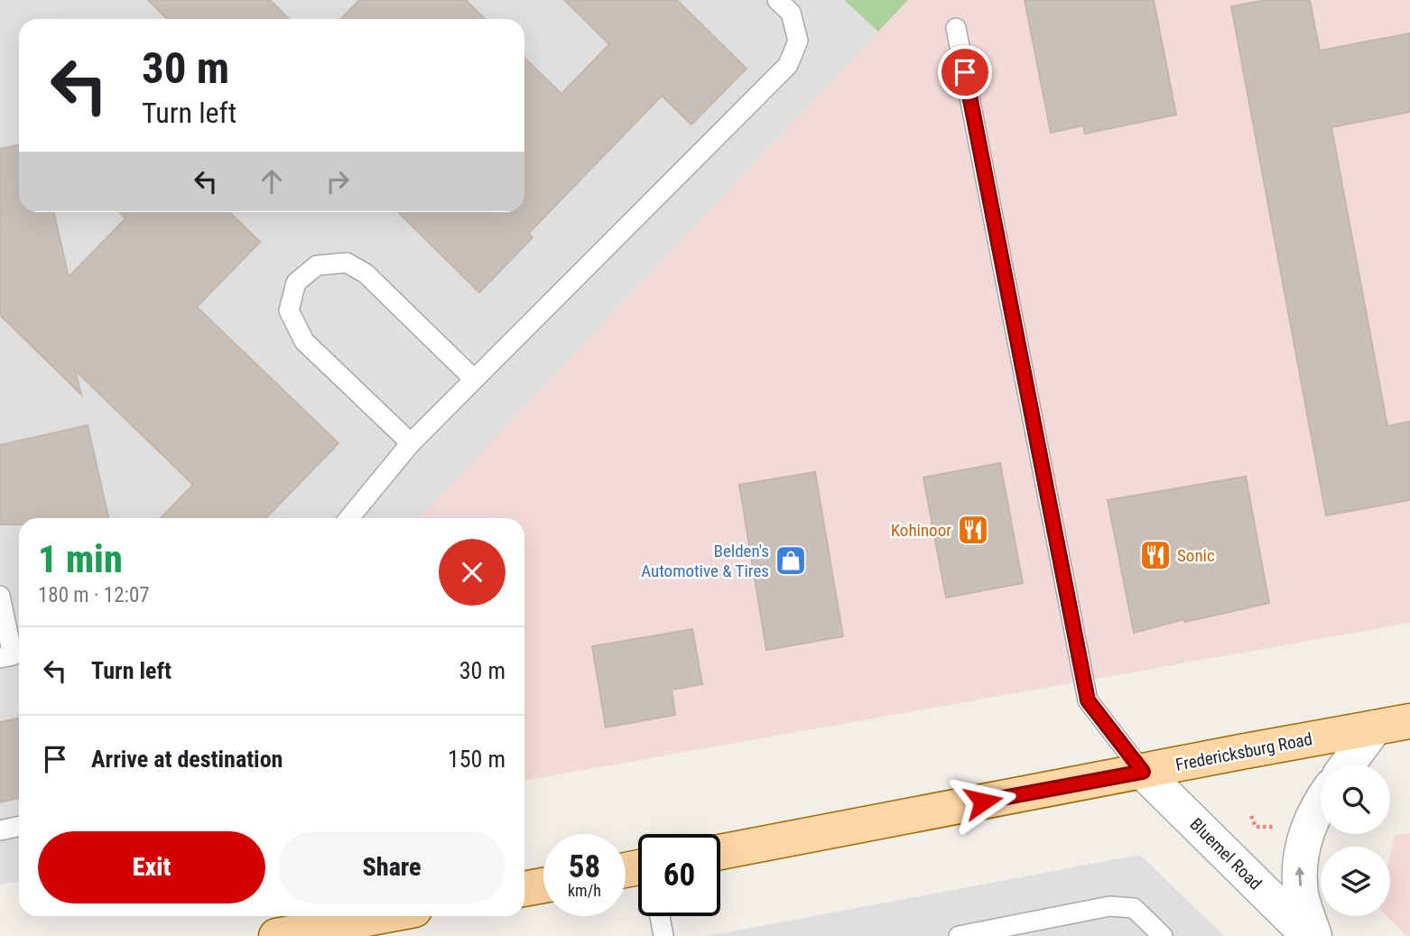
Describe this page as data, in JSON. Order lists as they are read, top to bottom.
{
  "streets": {
    "main road": ["Fredericksburg Road"],
    "street": ["Bluemel Road"]
  },
  "crossings": [
    ["Fredericksburg Road", "Bluemel Road"]
  ],
  "places": {
    "restaurant": ["Kohinoor", "Sonic"],
    "shop": ["Belden's Automotive & Tires"]
  },
  "page": {
    "turn": ["30 m", "Turn left"],
    "heading": ["1 min", "180 m · 12:07"],
    "list": [
      {
        "name": "Turn left",
        "value": "30 m"
      },
      {
        "name": "Arrive at destination",
        "value": "150 m"
      }
    ],
    "buttons": ["Exit", "Share"],
    "speed": "58 km/h",
    "limit": "60"
  }
}
